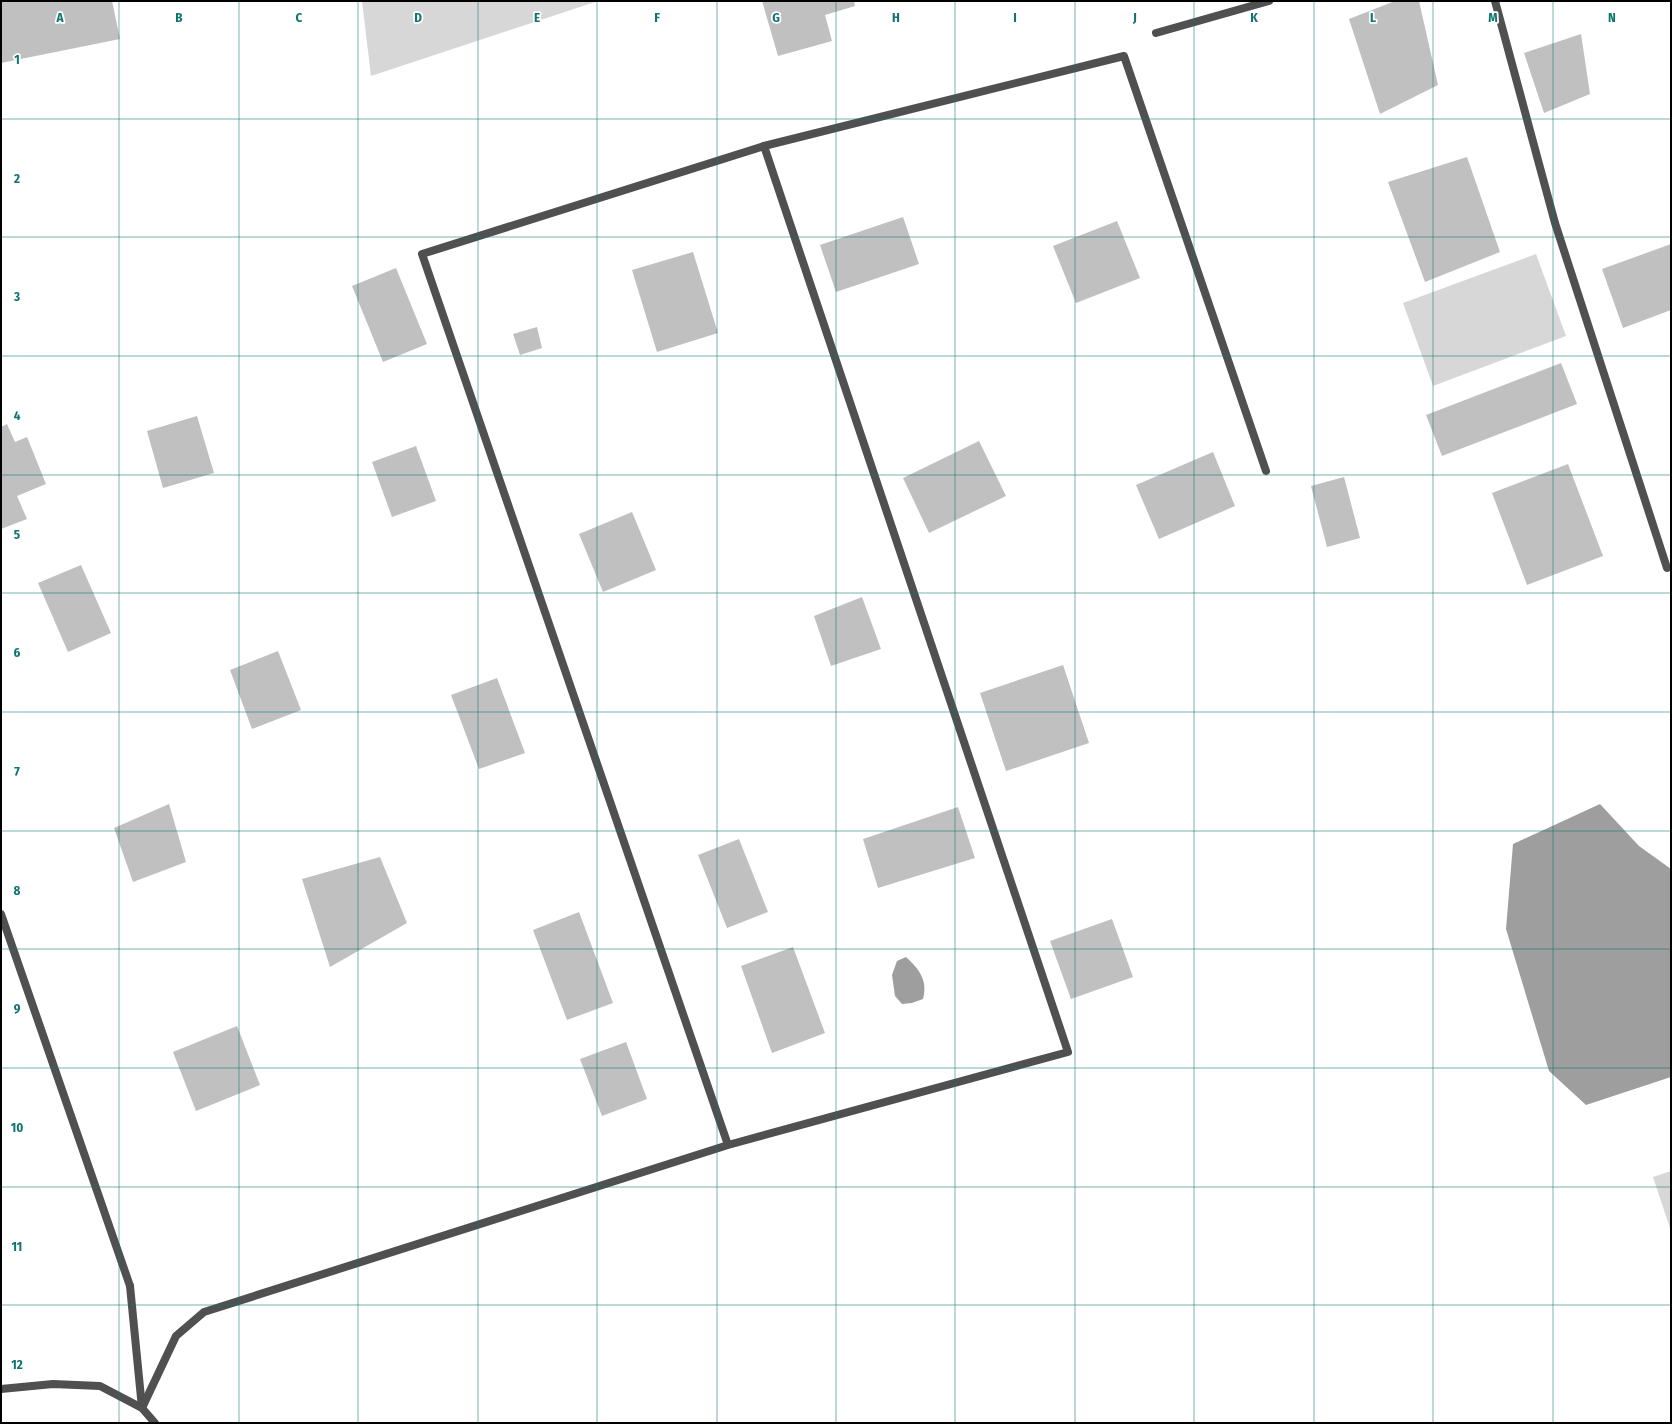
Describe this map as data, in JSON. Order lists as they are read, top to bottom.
{
  "grid": {
    "columns": [
      "A",
      "B",
      "C",
      "D",
      "E",
      "F",
      "G",
      "H",
      "I",
      "J",
      "K",
      "L",
      "M",
      "N"
    ],
    "rows": [
      "1",
      "2",
      "3",
      "4",
      "5",
      "6",
      "7",
      "8",
      "9",
      "10",
      "11",
      "12"
    ]
  }
}
